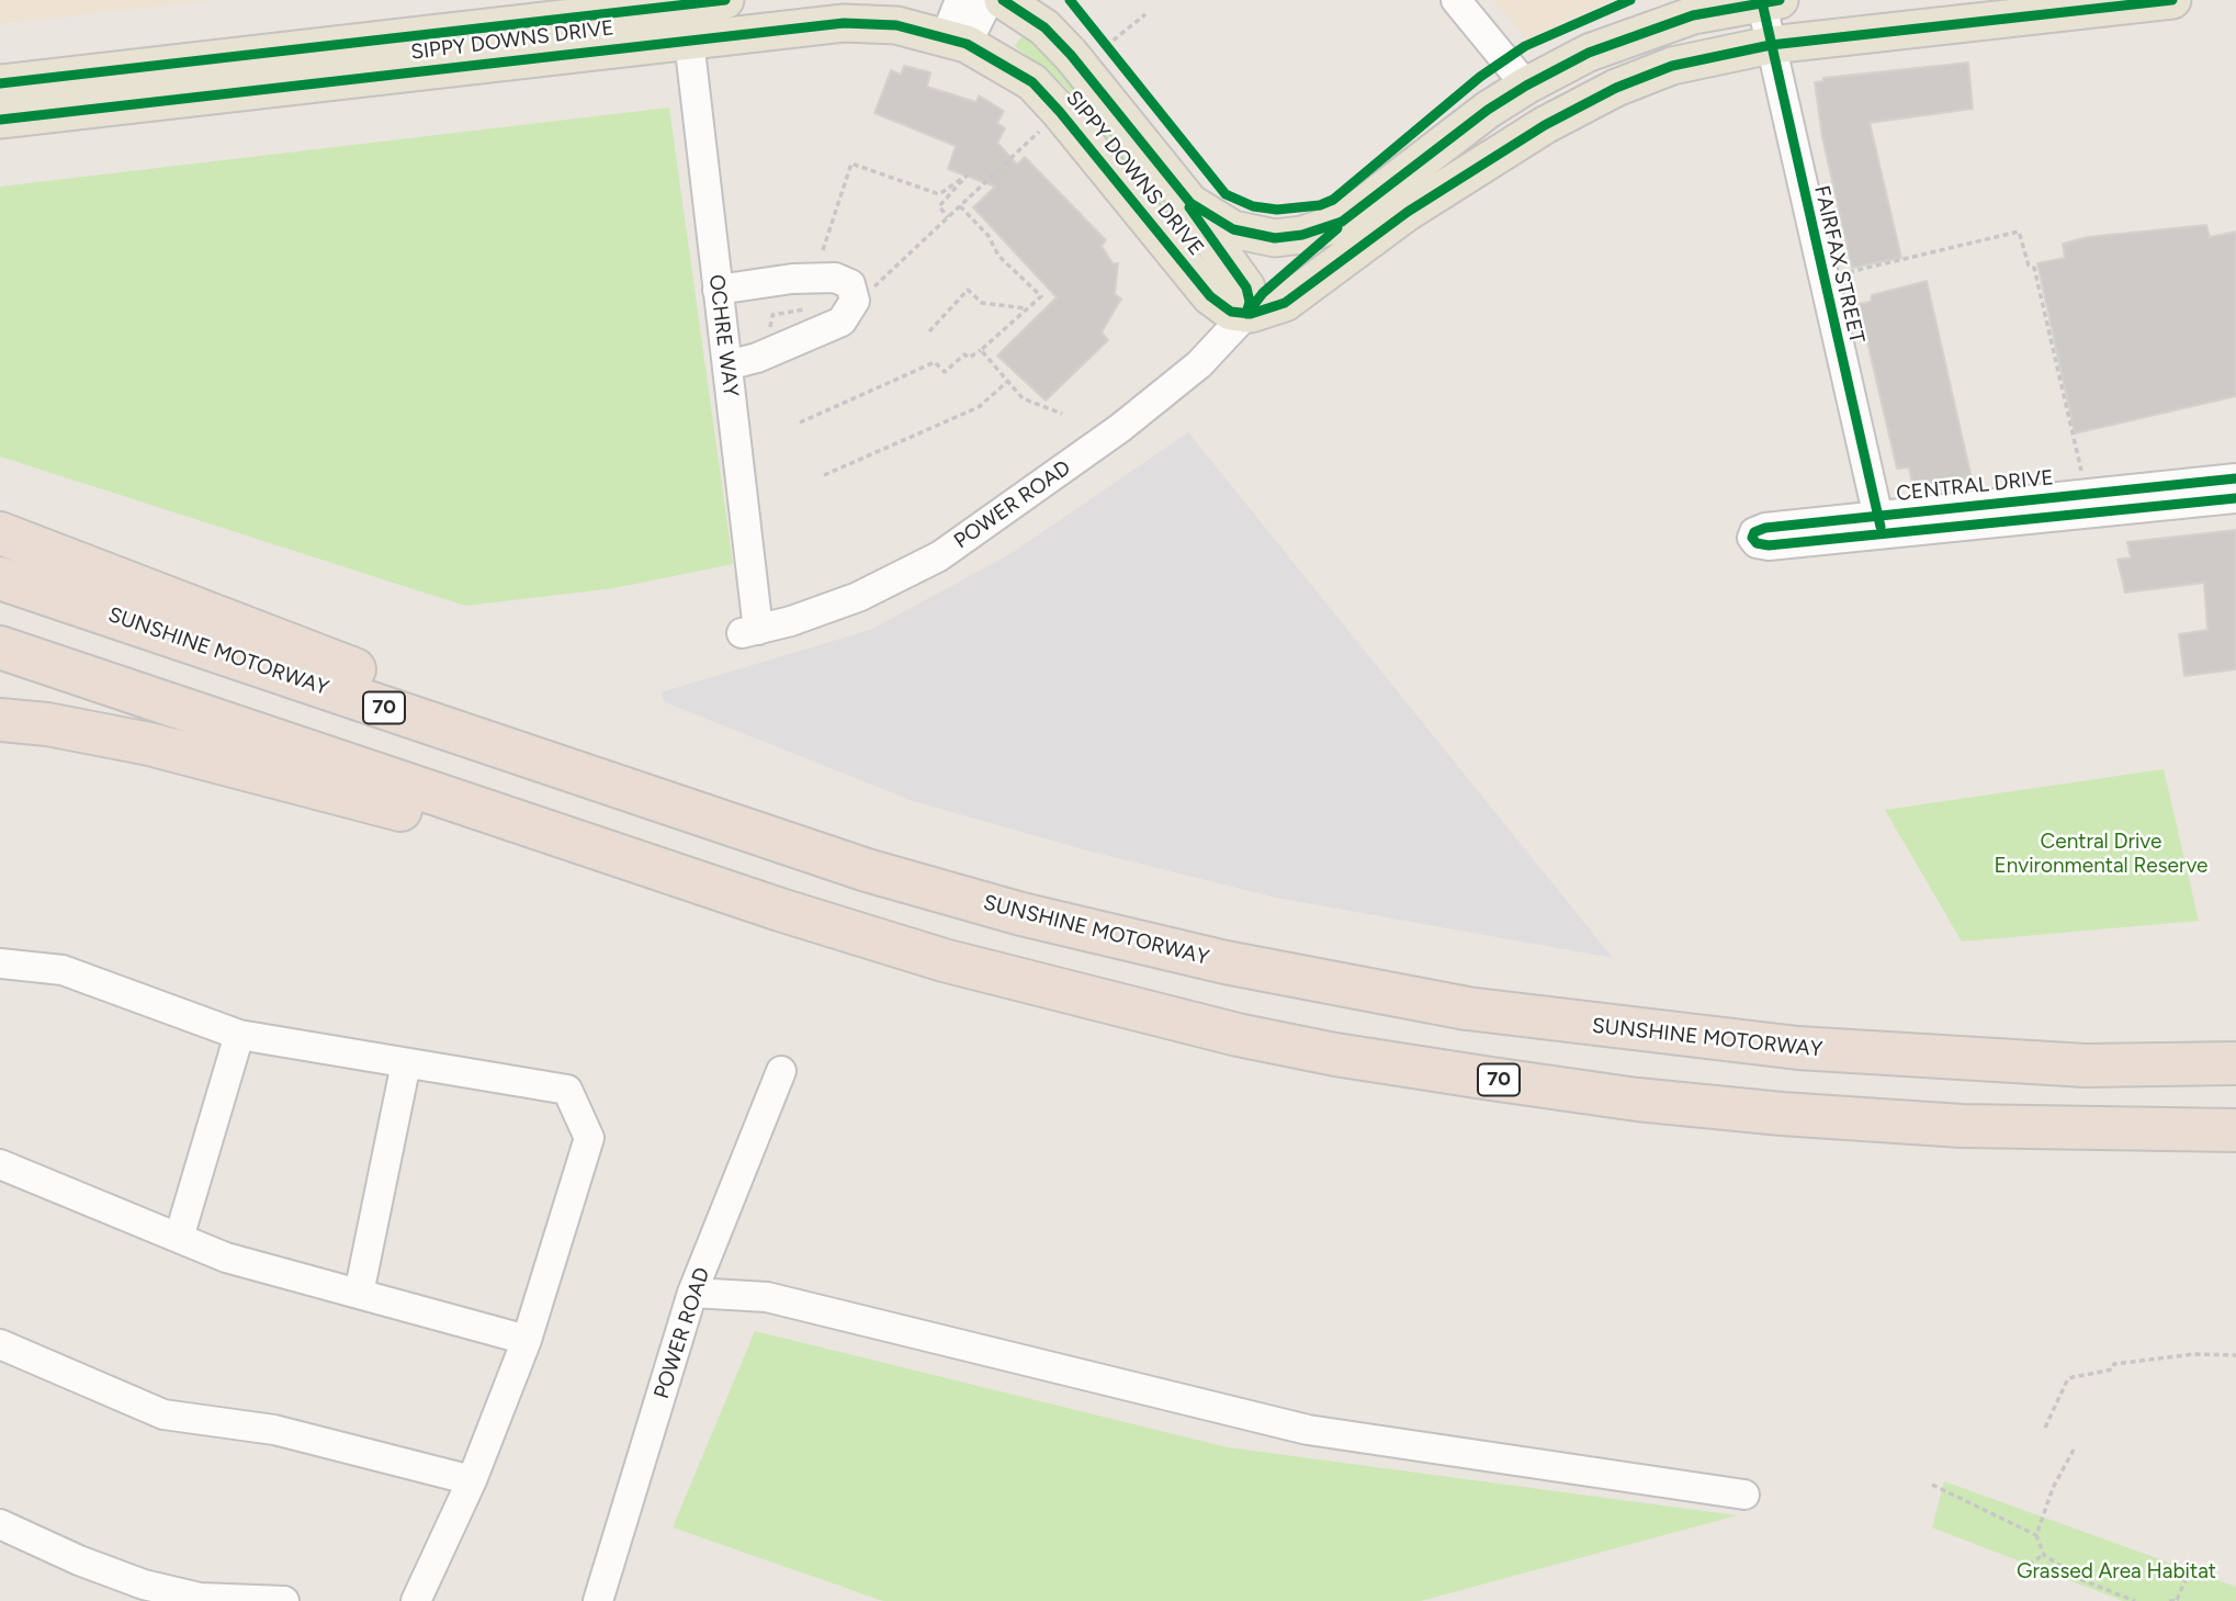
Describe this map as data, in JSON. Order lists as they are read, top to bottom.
{
  "streets": {
    "highway": ["SUNSHINE MOTORWAY", "70"],
    "main road": ["SIPPY DOWNS DRIVE"],
    "street": [
      "FAIRFAX STREET",
      "OCHRE WAY",
      "CENTRAL DRIVE",
      "POWER ROAD"
    ]
  },
  "crossings": [
    ["SIPPY DOWNS DRIVE", "FAIRFAX STREET"],
    ["SIPPY DOWNS DRIVE", "OCHRE WAY"],
    ["SIPPY DOWNS DRIVE", "POWER ROAD"],
    ["FAIRFAX STREET", "CENTRAL DRIVE"],
    ["OCHRE WAY", "POWER ROAD"]
  ],
  "parks": ["Central Drive Environmental Reserve", "Grassed Area Habitat"]
}
